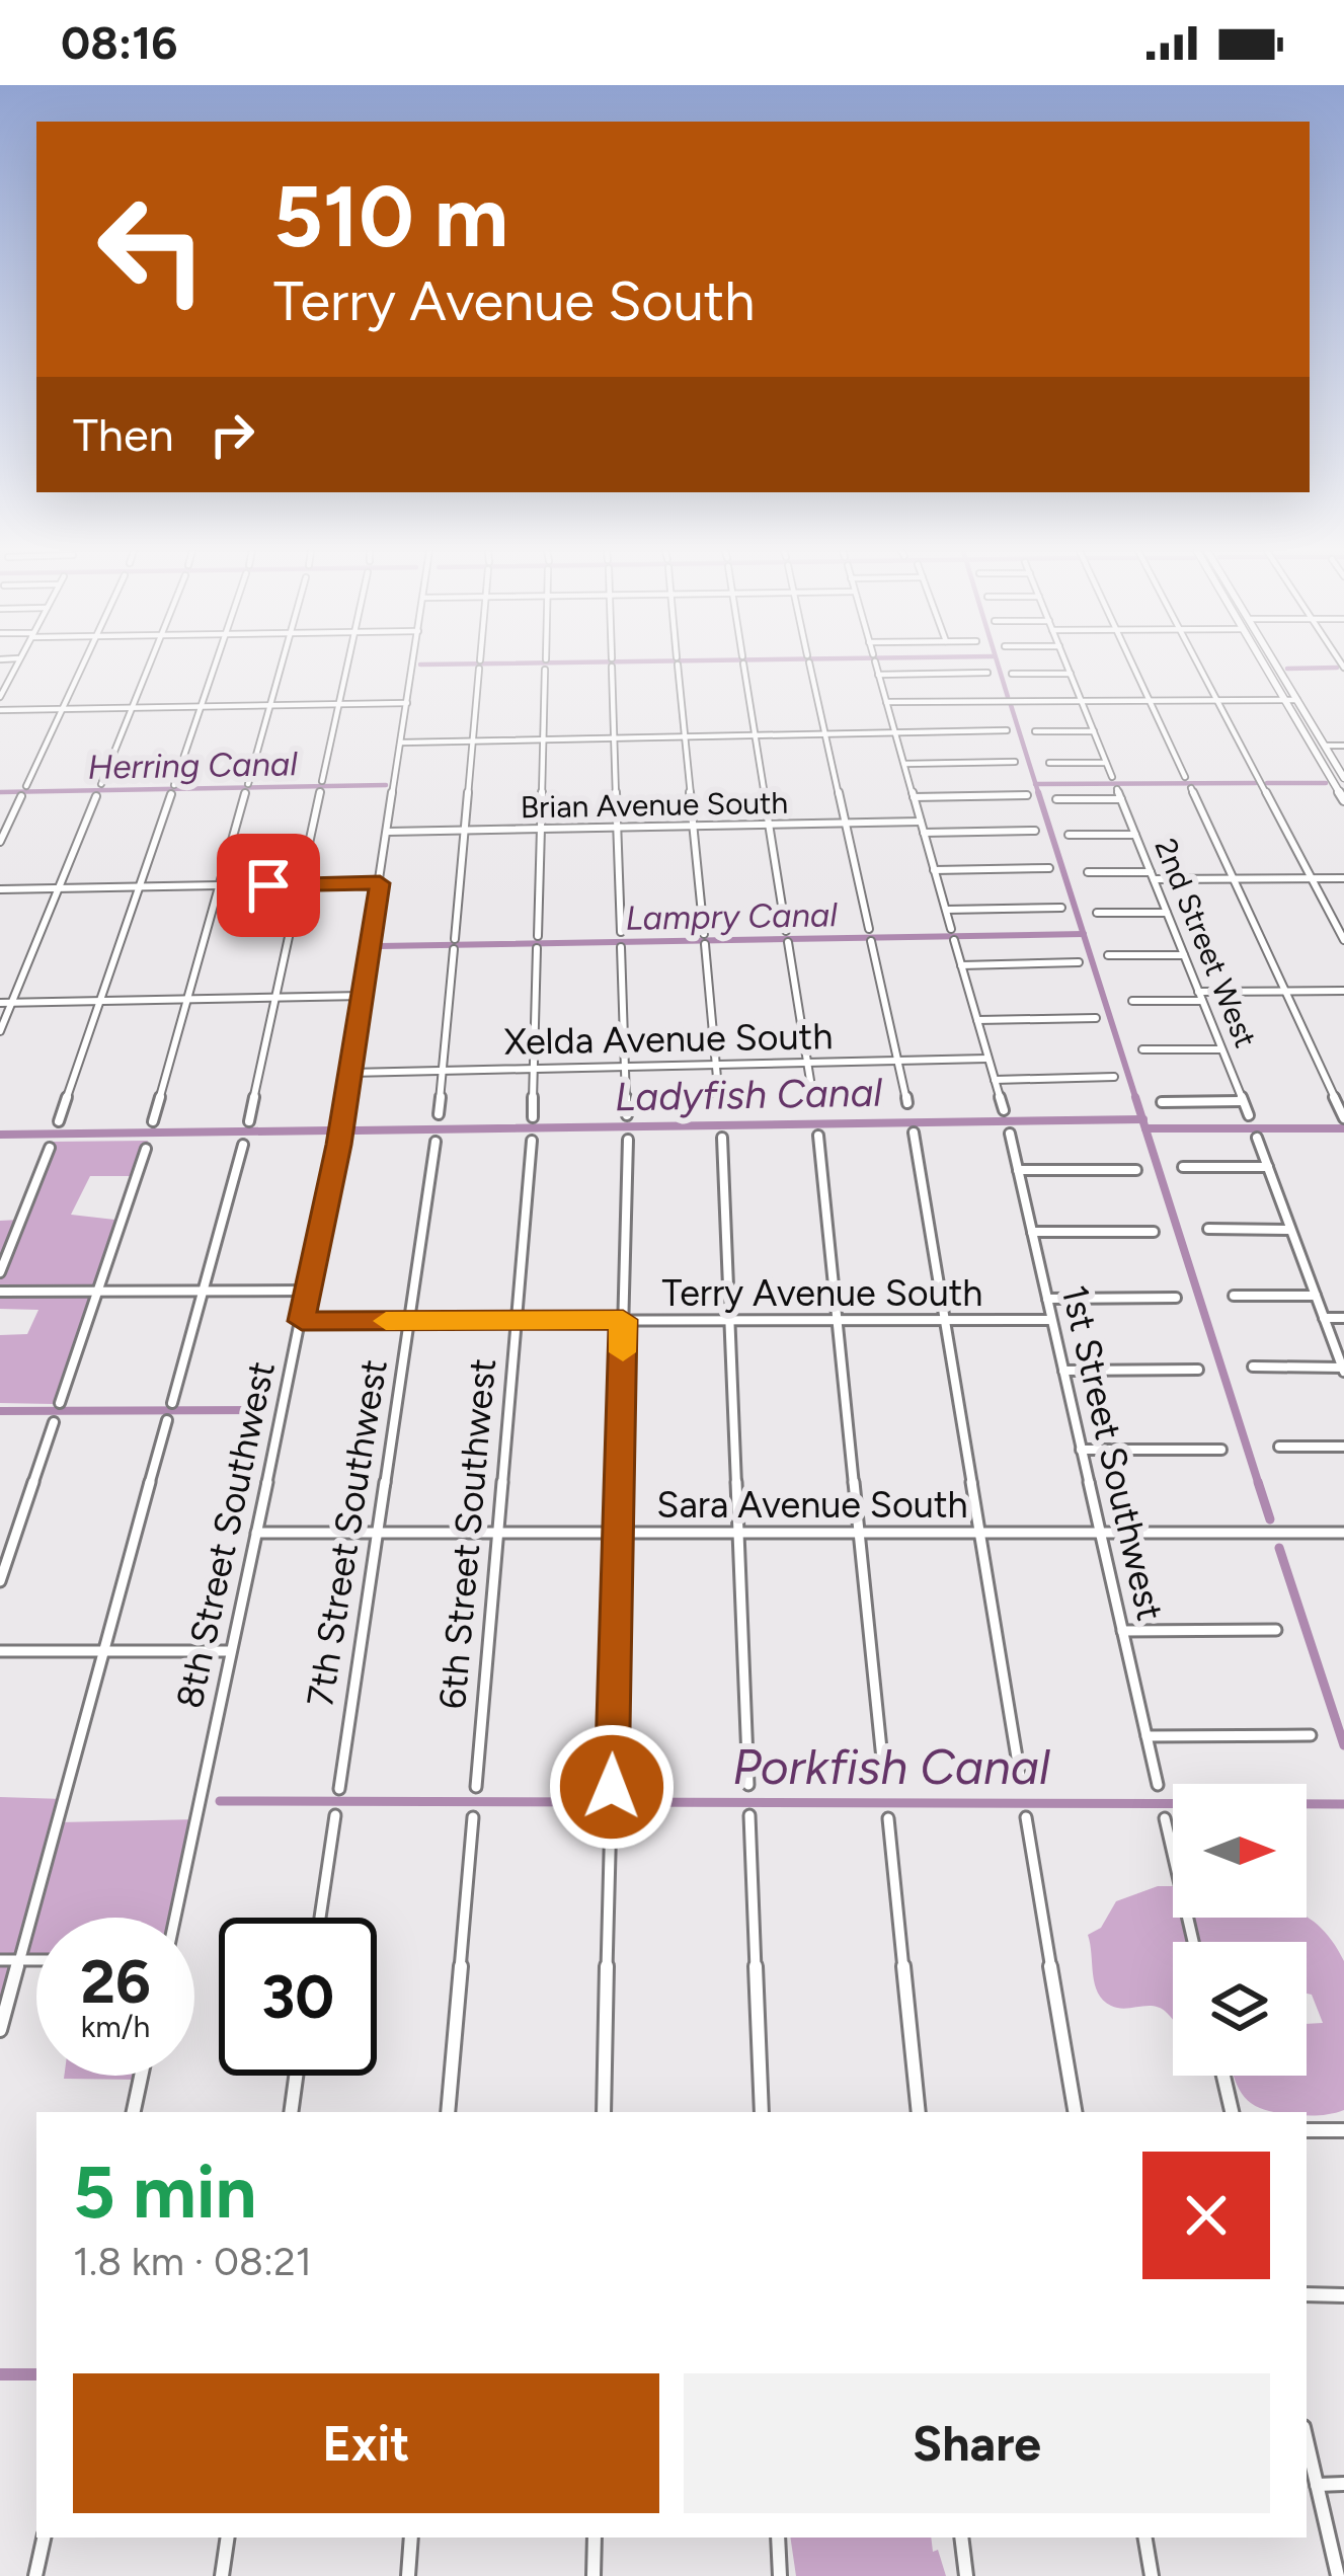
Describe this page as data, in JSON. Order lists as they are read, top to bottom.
{
  "streets": {
    "street": [
      "Brian Avenue South",
      "2nd Street West",
      "Xelda Avenue South",
      "Terry Avenue South",
      "1st Street Southwest",
      "Sara Avenue South",
      "7th Street Southwest",
      "6th Street Southwest",
      "8th Street Southwest"
    ]
  },
  "crossings": [
    ["Brian Avenue South", "8th Street Southwest"],
    ["Xelda Avenue South", "8th Street Southwest"],
    ["Terry Avenue South", "1st Street Southwest"],
    ["Terry Avenue South", "7th Street Southwest"],
    ["Terry Avenue South", "6th Street Southwest"],
    ["Terry Avenue South", "8th Street Southwest"],
    ["1st Street Southwest", "Sara Avenue South"],
    ["Sara Avenue South", "7th Street Southwest"],
    ["Sara Avenue South", "6th Street Southwest"],
    ["Sara Avenue South", "8th Street Southwest"]
  ],
  "water": [
    "Herring Canal",
    "Lampry Canal",
    "Ladyfish Canal",
    "Porkfish Canal"
  ],
  "north": "right",
  "page": {
    "status": "08:16",
    "turn": ["510 m", "Terry Avenue South"],
    "then": "Then",
    "speed": "26 km/h",
    "limit": "30",
    "heading": ["5 min", "1.8 km · 08:21"],
    "buttons": ["Exit", "Share"]
  }
}
